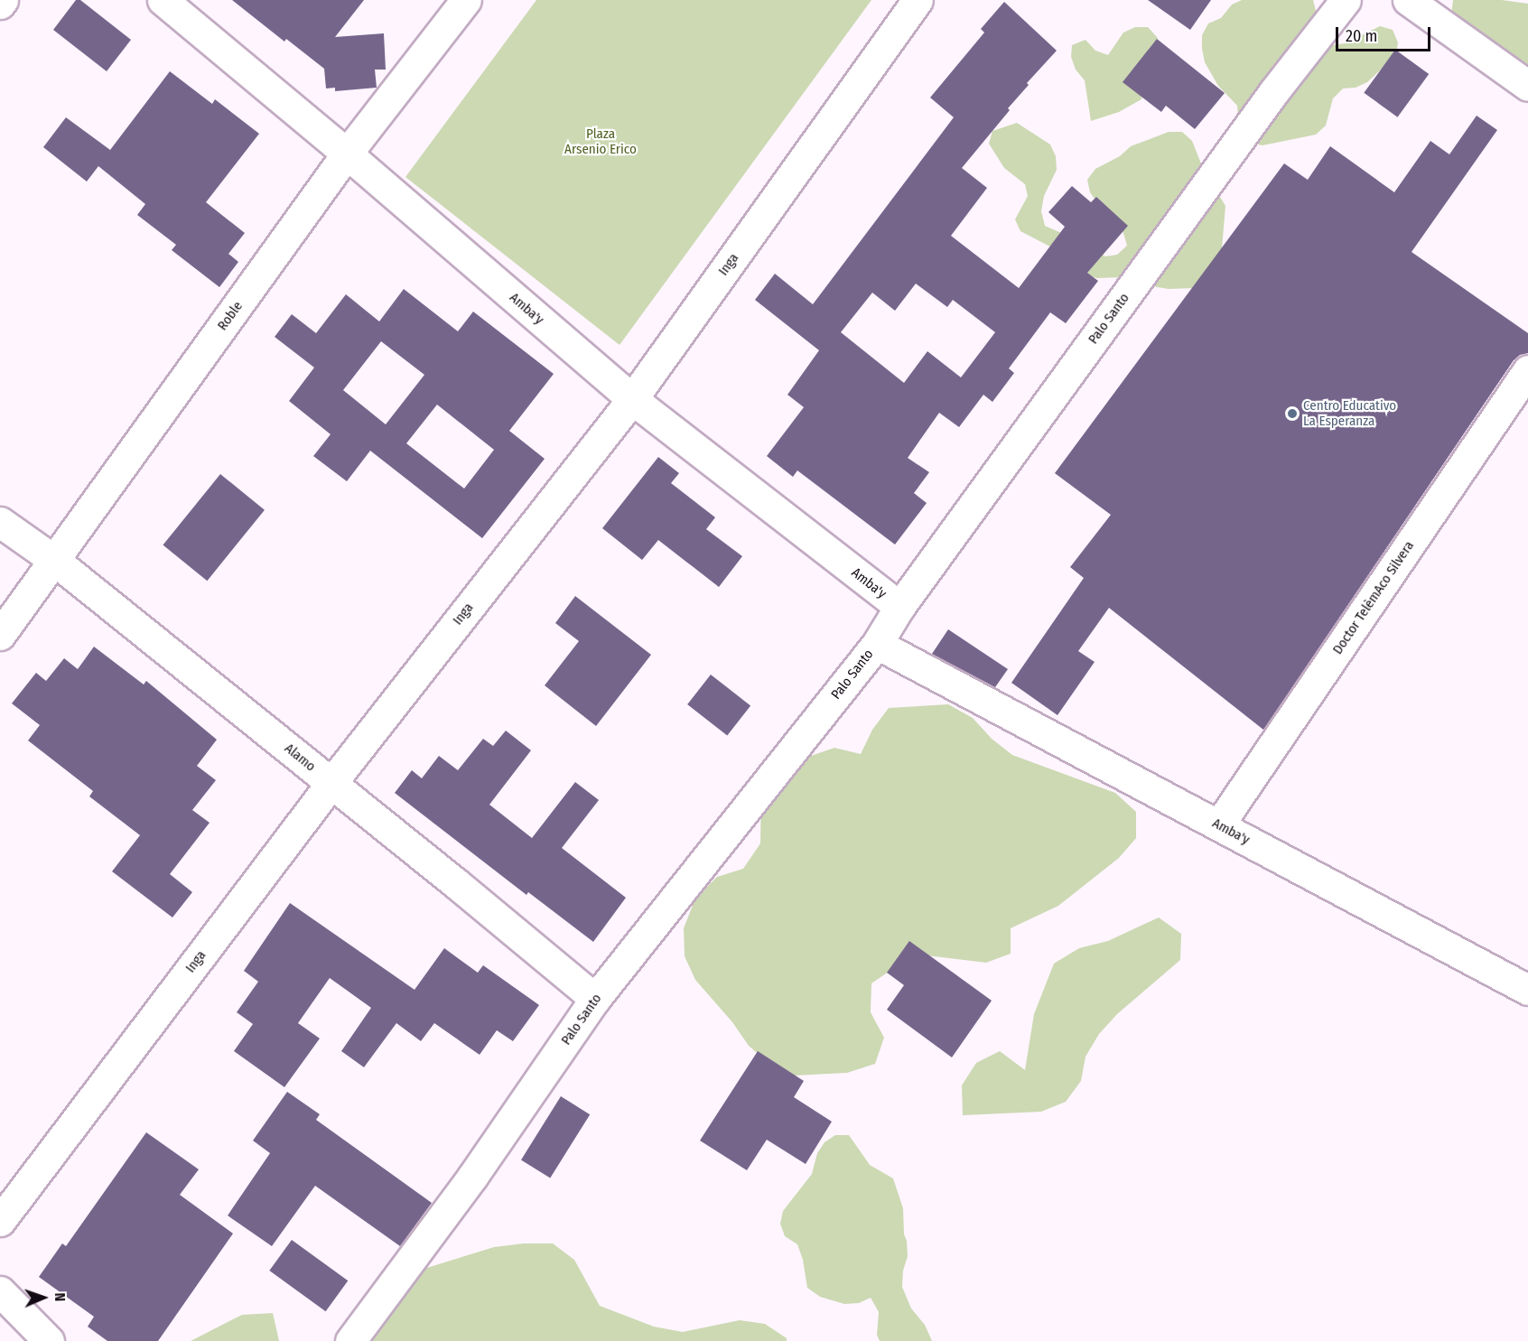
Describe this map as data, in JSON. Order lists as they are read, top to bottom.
{
  "streets": {
    "street": [
      "Inga",
      "Amba'y",
      "Roble",
      "Palo Santo",
      "Doctor TelèmAco Silvera",
      "Alamo"
    ]
  },
  "crossings": [
    ["Inga", "Amba'y"],
    ["Inga", "Alamo"],
    ["Amba'y", "Roble"],
    ["Amba'y", "Palo Santo"],
    ["Amba'y", "Doctor TelèmAco Silvera"],
    ["Roble", "Alamo"],
    ["Palo Santo", "Alamo"]
  ],
  "parks": ["Plaza Arsenio Erico"],
  "places": ["Centro Educativo La Esperanza"],
  "scale_bar": "20 m",
  "north": "right"
}
